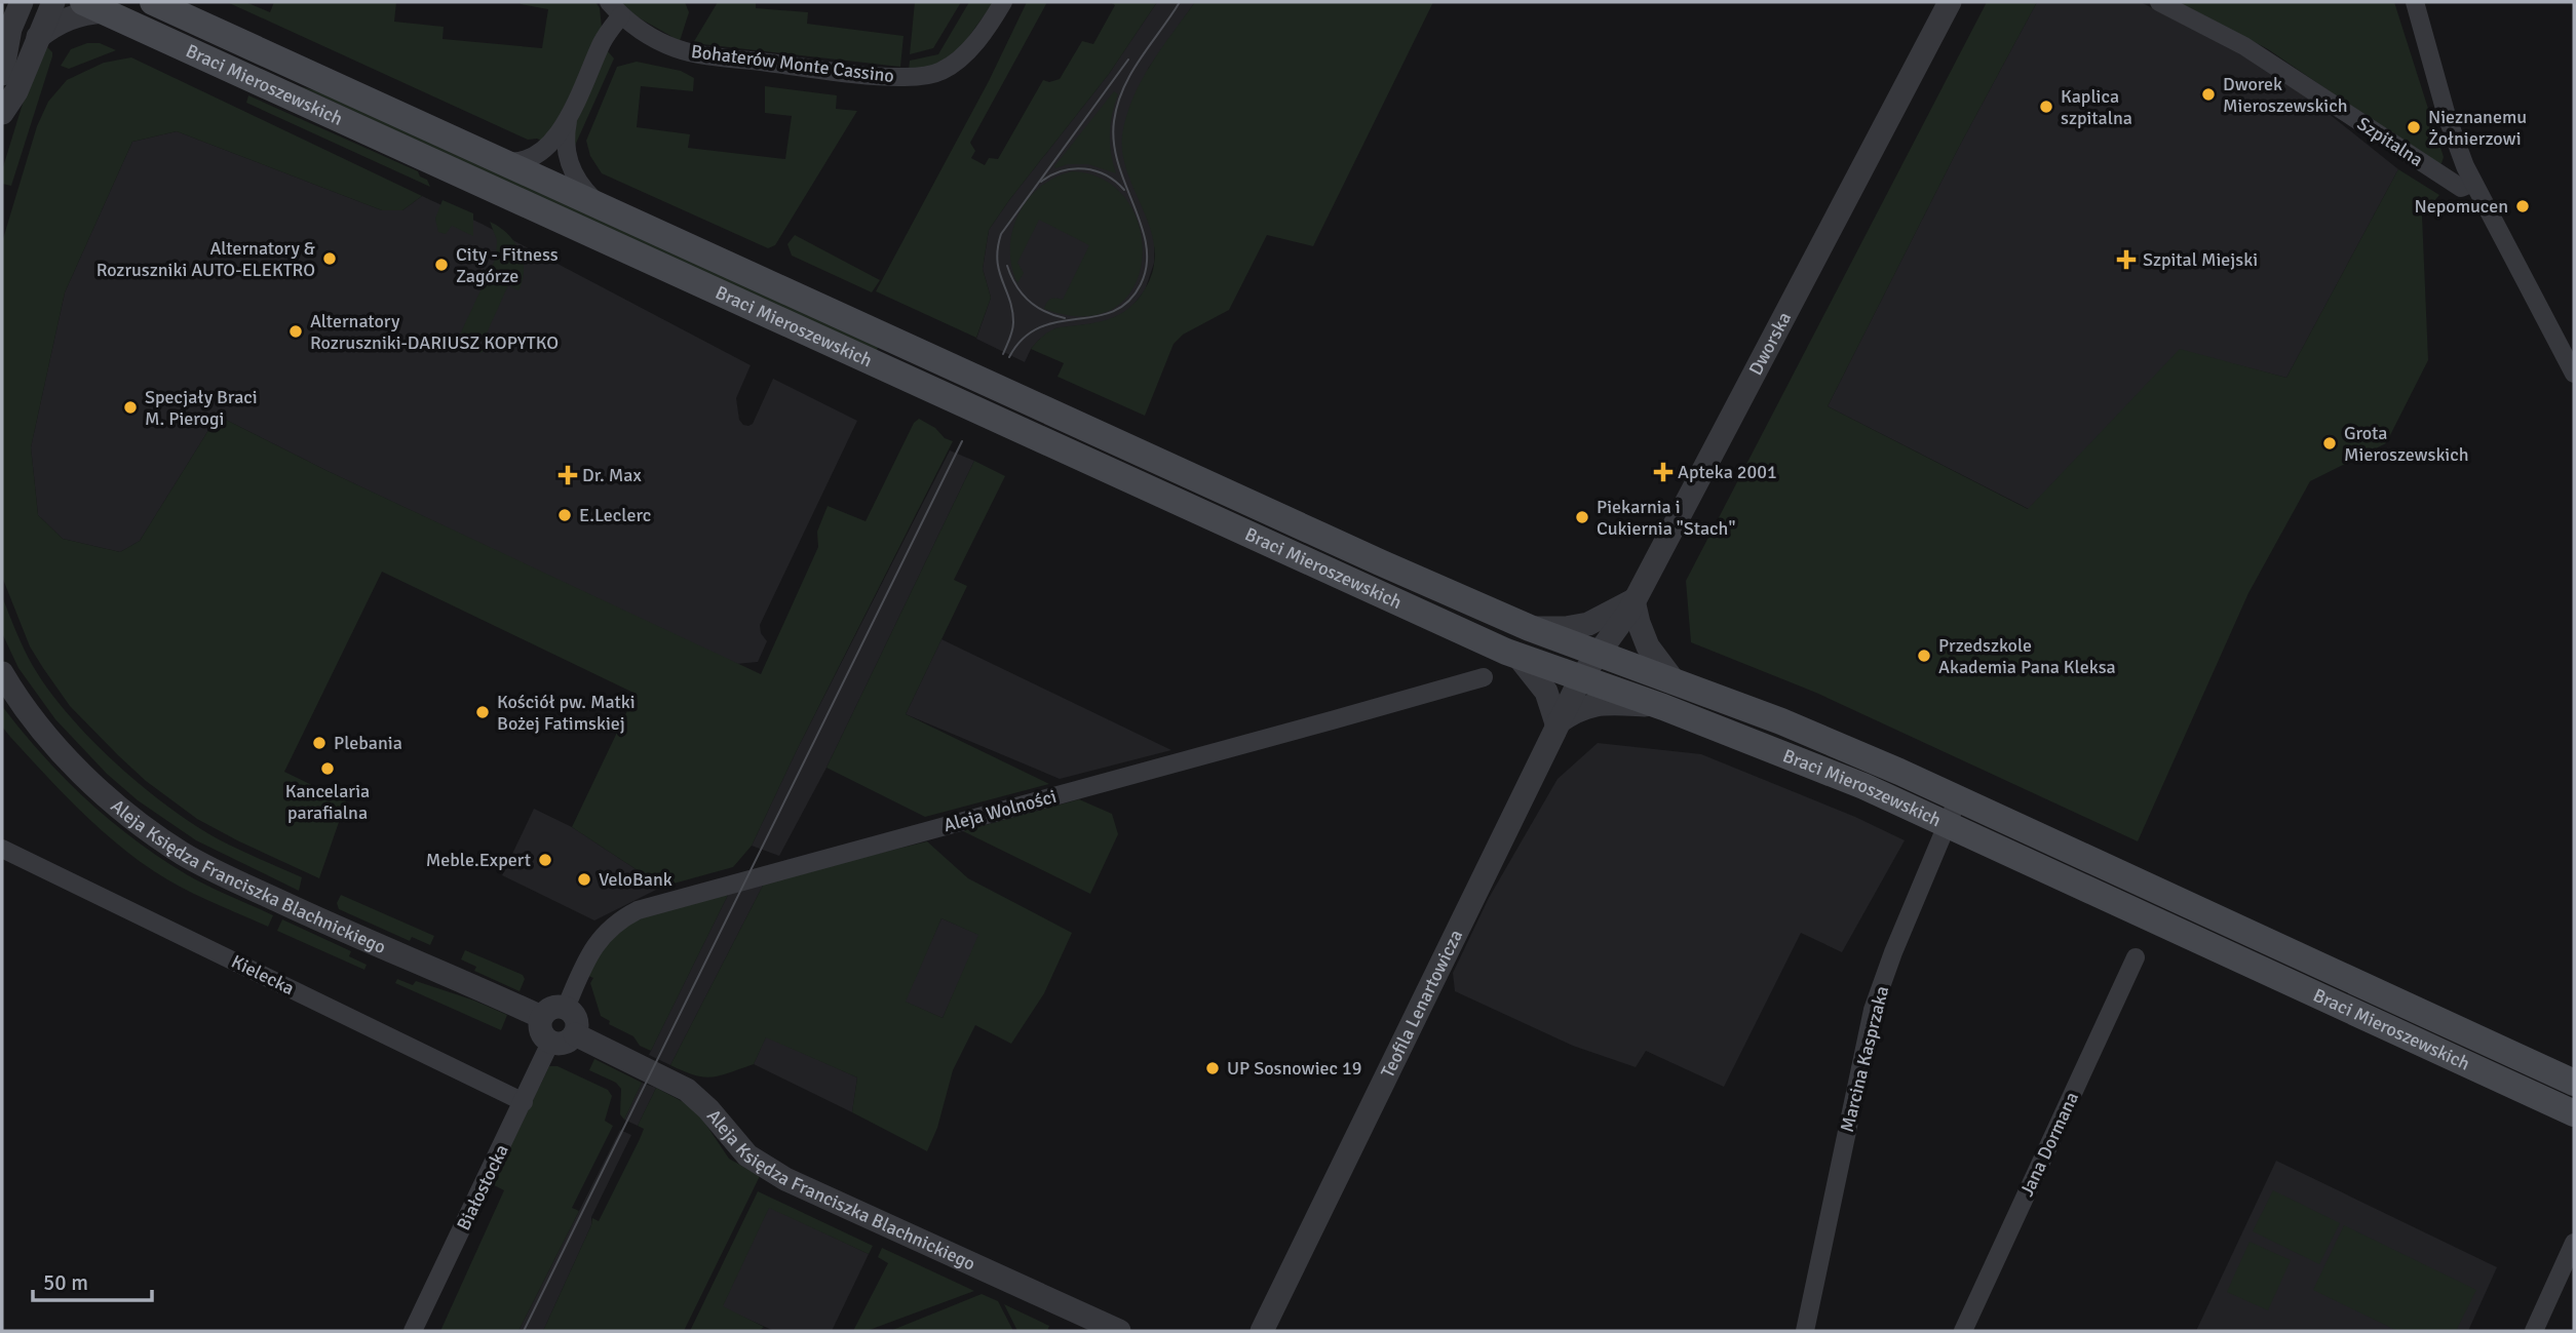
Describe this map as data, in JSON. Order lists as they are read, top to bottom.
{
  "streets": {
    "main road": ["Braci Mieroszewskich"],
    "street": [
      "Bohaterów Monte Cassino",
      "Szpitalna",
      "Dworska",
      "Aleja Wolności",
      "Aleja Księdza Franciszka Blachnickiego",
      "Kielecka",
      "Teofila Lenartowicza",
      "Marcina Kasprzaka",
      "Jana Dormana",
      "Białostocka"
    ]
  },
  "crossings": [
    ["Braci Mieroszewskich", "Dworska"],
    ["Braci Mieroszewskich", "Teofila Lenartowicza"],
    ["Braci Mieroszewskich", "Marcina Kasprzaka"],
    ["Dworska", "Teofila Lenartowicza"],
    ["Aleja Wolności", "Aleja Księdza Franciszka Blachnickiego"],
    ["Aleja Wolności", "Białostocka"],
    ["Aleja Księdza Franciszka Blachnickiego", "Białostocka"],
    ["Kielecka", "Białostocka"]
  ],
  "places": {
    "other": [
      "Dworek Mieroszewskich",
      "Kaplica szpitalna",
      "Nieznanemu Żołnierzowi",
      "Nepomucen",
      "Alternatory & Rozruszniki AUTO-ELEKTRO",
      "City - Fitness Zagórze",
      "Alternatory Rozruszniki-DARIUSZ KOPYTKO",
      "Specjały Braci M. Pierogi",
      "Grota Mieroszewskich",
      "E.Leclerc",
      "Piekarnia i Cukiernia \"Stach\"",
      "Przedszkole Akademia Pana Kleksa",
      "Kościół pw. Matki Bożej Fatimskiej",
      "Plebania",
      "Kancelaria parafialna",
      "Meble.Expert",
      "VeloBank",
      "UP Sosnowiec 19"
    ],
    "health": ["Szpital Miejski", "Apteka 2001", "Dr. Max"]
  },
  "scale_bar": "50 m"
}
